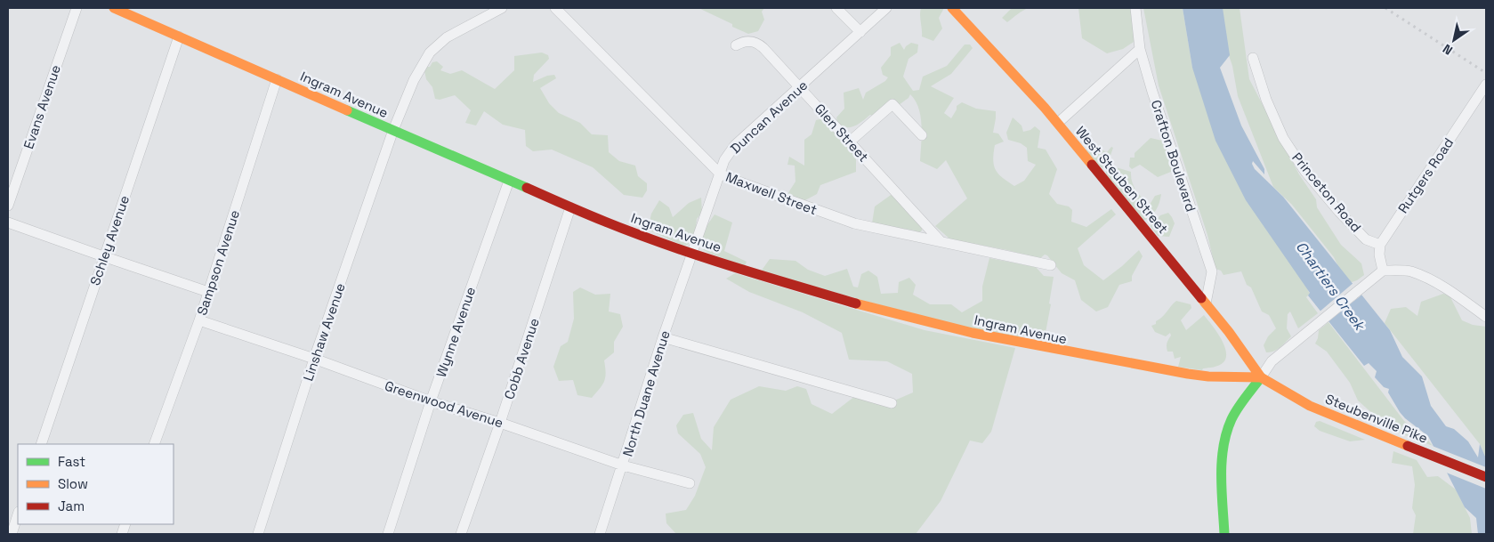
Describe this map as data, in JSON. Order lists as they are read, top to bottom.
{
  "streets": {
    "street": [
      "Ingram Avenue",
      "Evans Avenue",
      "Duncan Avenue",
      "Glen Street",
      "Crafton Boulevard",
      "Rutgers Road",
      "West Steuben Street",
      "Princeton Road",
      "Maxwell Street",
      "Schley Avenue",
      "Sampson Avenue",
      "Linshaw Avenue",
      "Wynne Avenue",
      "Cobb Avenue",
      "North Duane Avenue",
      "Greenwood Avenue",
      "Steubenville Pike"
    ]
  },
  "crossings": [
    ["Ingram Avenue", "Duncan Avenue"],
    ["Ingram Avenue", "West Steuben Street"],
    ["Ingram Avenue", "Schley Avenue"],
    ["Ingram Avenue", "Sampson Avenue"],
    ["Ingram Avenue", "Linshaw Avenue"],
    ["Ingram Avenue", "Wynne Avenue"],
    ["Ingram Avenue", "Cobb Avenue"],
    ["Ingram Avenue", "North Duane Avenue"],
    ["Ingram Avenue", "Steubenville Pike"],
    ["Duncan Avenue", "Glen Street"],
    ["Duncan Avenue", "Maxwell Street"],
    ["Duncan Avenue", "North Duane Avenue"],
    ["Glen Street", "Maxwell Street"],
    ["Crafton Boulevard", "West Steuben Street"],
    ["Rutgers Road", "Princeton Road"],
    ["West Steuben Street", "Steubenville Pike"],
    ["Sampson Avenue", "Greenwood Avenue"],
    ["Linshaw Avenue", "Greenwood Avenue"],
    ["Wynne Avenue", "Greenwood Avenue"],
    ["Cobb Avenue", "Greenwood Avenue"],
    ["North Duane Avenue", "Greenwood Avenue"]
  ],
  "water": ["Chartiers Creek"],
  "legend": ["Fast", "Slow", "Jam"],
  "north": "bottom left"
}
